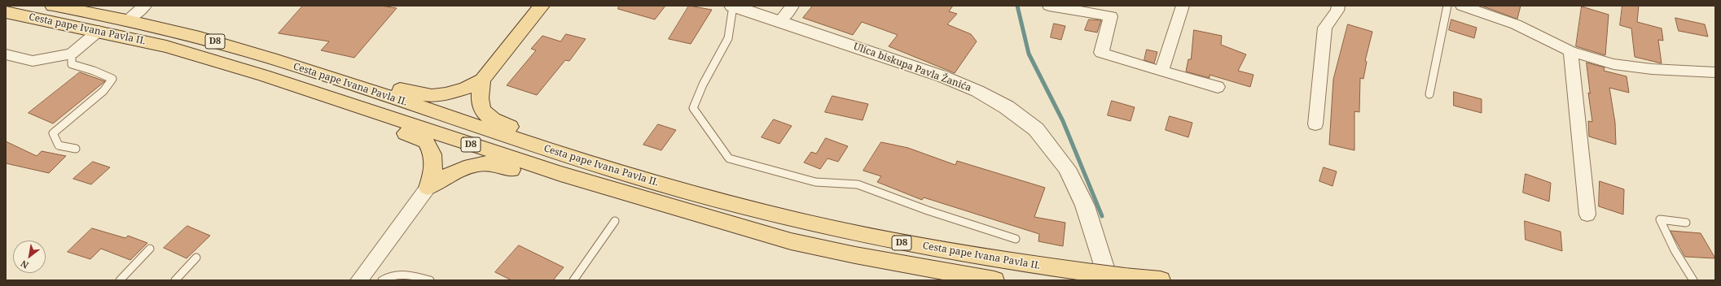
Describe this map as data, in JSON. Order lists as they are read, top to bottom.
{
  "streets": {
    "main road": ["Cesta pape Ivana Pavla II.", "D8"],
    "street": ["Ulica biskupa Pavla Žanića"]
  },
  "crossings": [
    ["Cesta pape Ivana Pavla II.", "Ulica biskupa Pavla Žanića"]
  ],
  "north": "bottom left"
}
